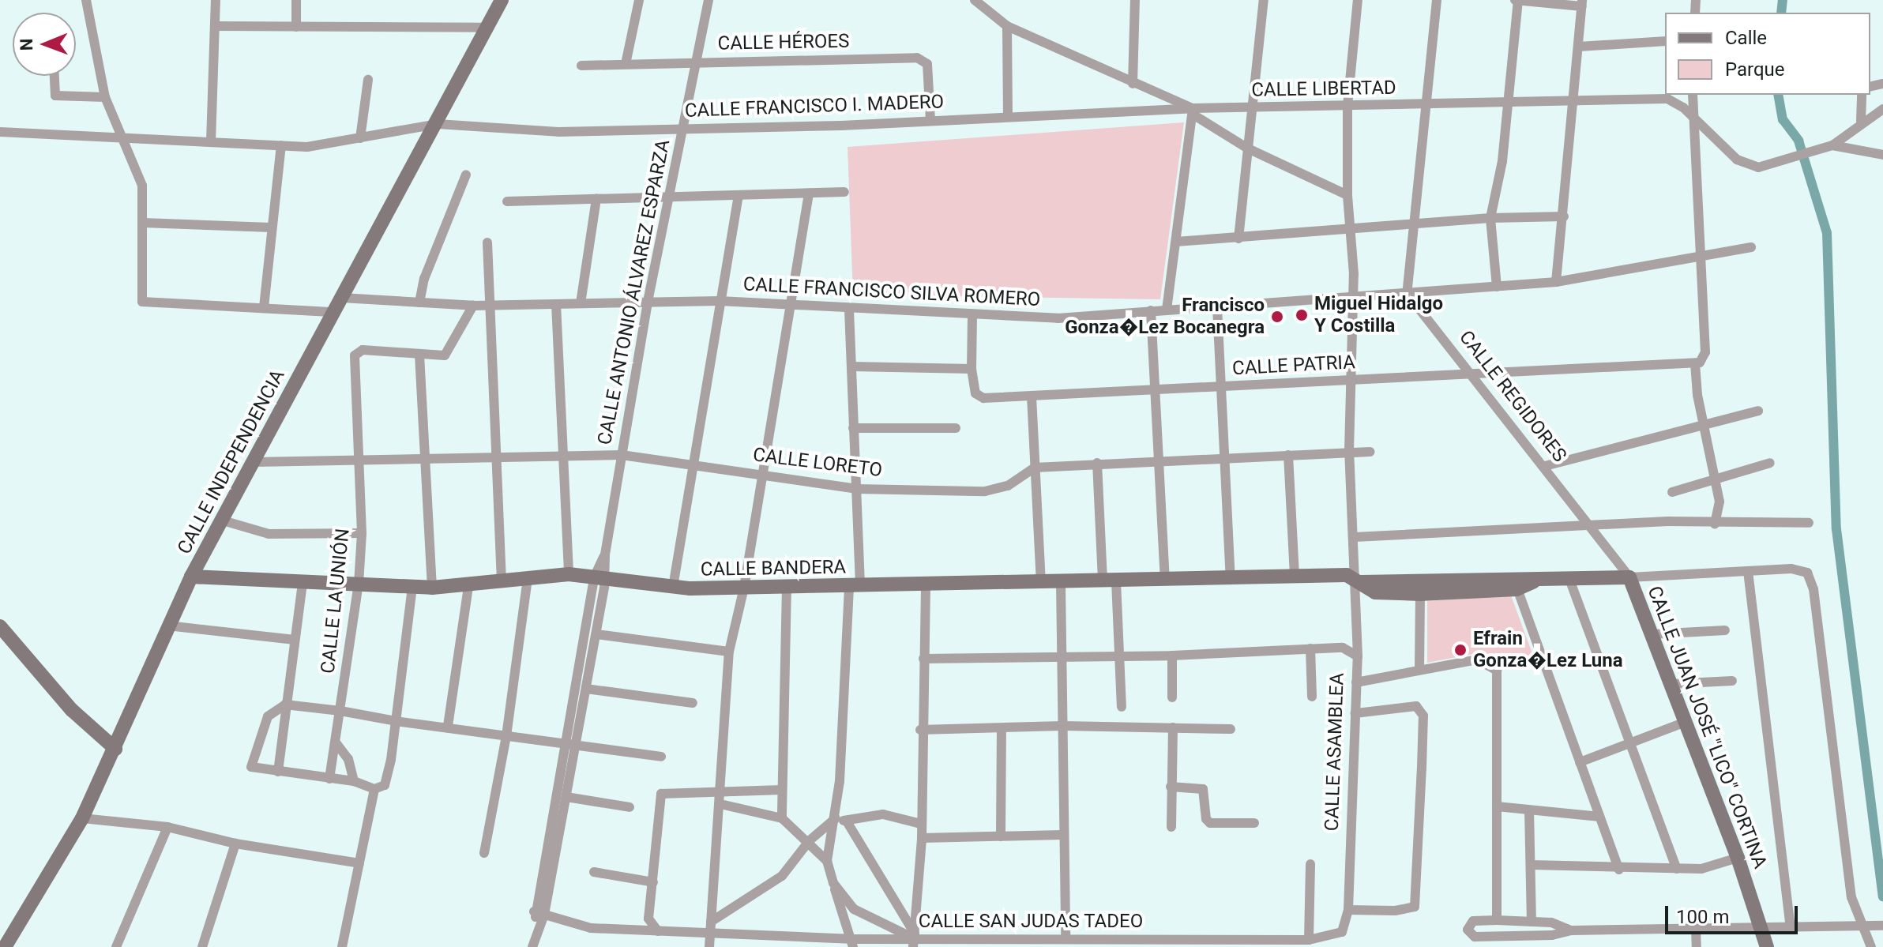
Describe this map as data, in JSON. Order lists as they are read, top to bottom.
{
  "streets": {
    "street": [
      "CALLE HÉROES",
      "CALLE LIBERTAD",
      "CALLE FRANCISCO I. MADERO",
      "CALLE ANTONIO ÁLVAREZ ESPARZA",
      "CALLE FRANCISCO SILVA ROMERO",
      "CALLE PATRIA",
      "CALLE REGIDORES",
      "CALLE INDEPENDENCIA",
      "CALLE LORETO",
      "CALLE BANDERA",
      "CALLE LA UNIÓN",
      "CALLE JUAN JOSÉ \"LICO\" CORTINA",
      "CALLE ASAMBLEA",
      "CALLE SAN JUDAS TADEO"
    ]
  },
  "crossings": [
    ["CALLE HÉROES", "CALLE FRANCISCO I. MADERO"],
    ["CALLE HÉROES", "CALLE ANTONIO ÁLVAREZ ESPARZA"],
    ["CALLE LIBERTAD", "CALLE FRANCISCO I. MADERO"],
    ["CALLE LIBERTAD", "CALLE ASAMBLEA"],
    ["CALLE FRANCISCO I. MADERO", "CALLE ANTONIO ÁLVAREZ ESPARZA"],
    ["CALLE FRANCISCO I. MADERO", "CALLE INDEPENDENCIA"],
    ["CALLE ANTONIO ÁLVAREZ ESPARZA", "CALLE FRANCISCO SILVA ROMERO"],
    ["CALLE ANTONIO ÁLVAREZ ESPARZA", "CALLE LORETO"],
    ["CALLE ANTONIO ÁLVAREZ ESPARZA", "CALLE BANDERA"],
    ["CALLE ANTONIO ÁLVAREZ ESPARZA", "CALLE SAN JUDAS TADEO"],
    ["CALLE FRANCISCO SILVA ROMERO", "CALLE PATRIA"],
    ["CALLE FRANCISCO SILVA ROMERO", "CALLE REGIDORES"],
    ["CALLE FRANCISCO SILVA ROMERO", "CALLE INDEPENDENCIA"],
    ["CALLE FRANCISCO SILVA ROMERO", "CALLE ASAMBLEA"],
    ["CALLE PATRIA", "CALLE REGIDORES"],
    ["CALLE PATRIA", "CALLE ASAMBLEA"],
    ["CALLE REGIDORES", "CALLE JUAN JOSÉ \"LICO\" CORTINA"],
    ["CALLE INDEPENDENCIA", "CALLE LORETO"],
    ["CALLE INDEPENDENCIA", "CALLE BANDERA"],
    ["CALLE LORETO", "CALLE LA UNIÓN"],
    ["CALLE LORETO", "CALLE ASAMBLEA"],
    ["CALLE BANDERA", "CALLE LA UNIÓN"],
    ["CALLE BANDERA", "CALLE ASAMBLEA"],
    ["CALLE ASAMBLEA", "CALLE SAN JUDAS TADEO"]
  ],
  "places": ["Miguel Hidalgo Y Costilla", "Francisco Gonza�Lez Bocanegra", "Efrain Gonza�Lez Luna"],
  "legend": ["Calle", "Parque"],
  "scale_bar": "100 m",
  "north": "left"
}
